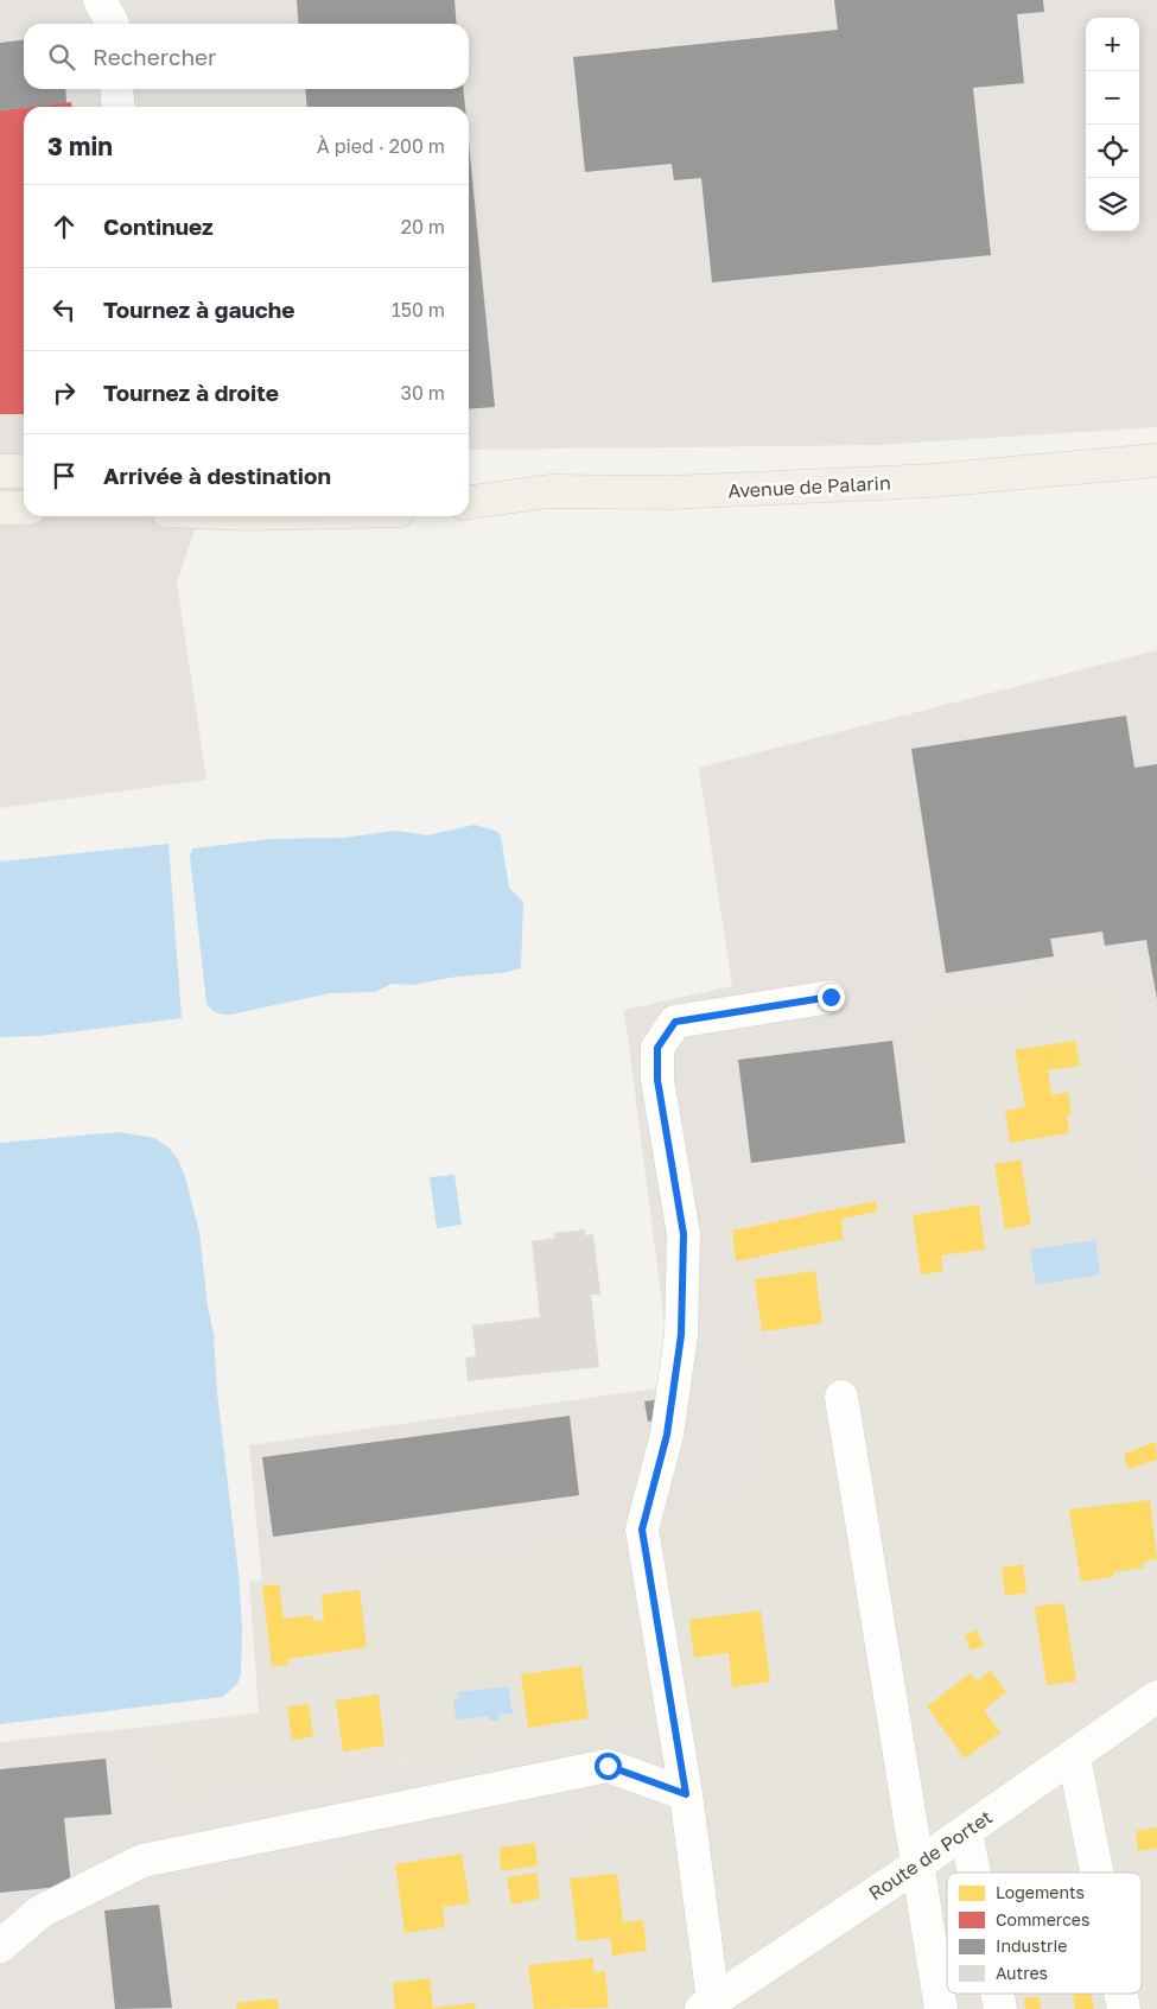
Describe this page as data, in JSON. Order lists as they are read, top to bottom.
{
  "streets": {
    "main road": ["Avenue de Palarin"],
    "street": ["Route de Portet"]
  },
  "legend": [
    "Logements",
    "Commerces",
    "Industrie",
    "Autres"
  ],
  "page": {
    "map_buttons": ["+", "−"],
    "search": "Rechercher",
    "heading": ["3 min", "À pied · 200 m"],
    "list": [
      ["Continuez", "20 m"],
      ["Tournez à gauche", "150 m"],
      ["Tournez à droite", "30 m"],
      "Arrivée à destination"
    ]
  }
}
